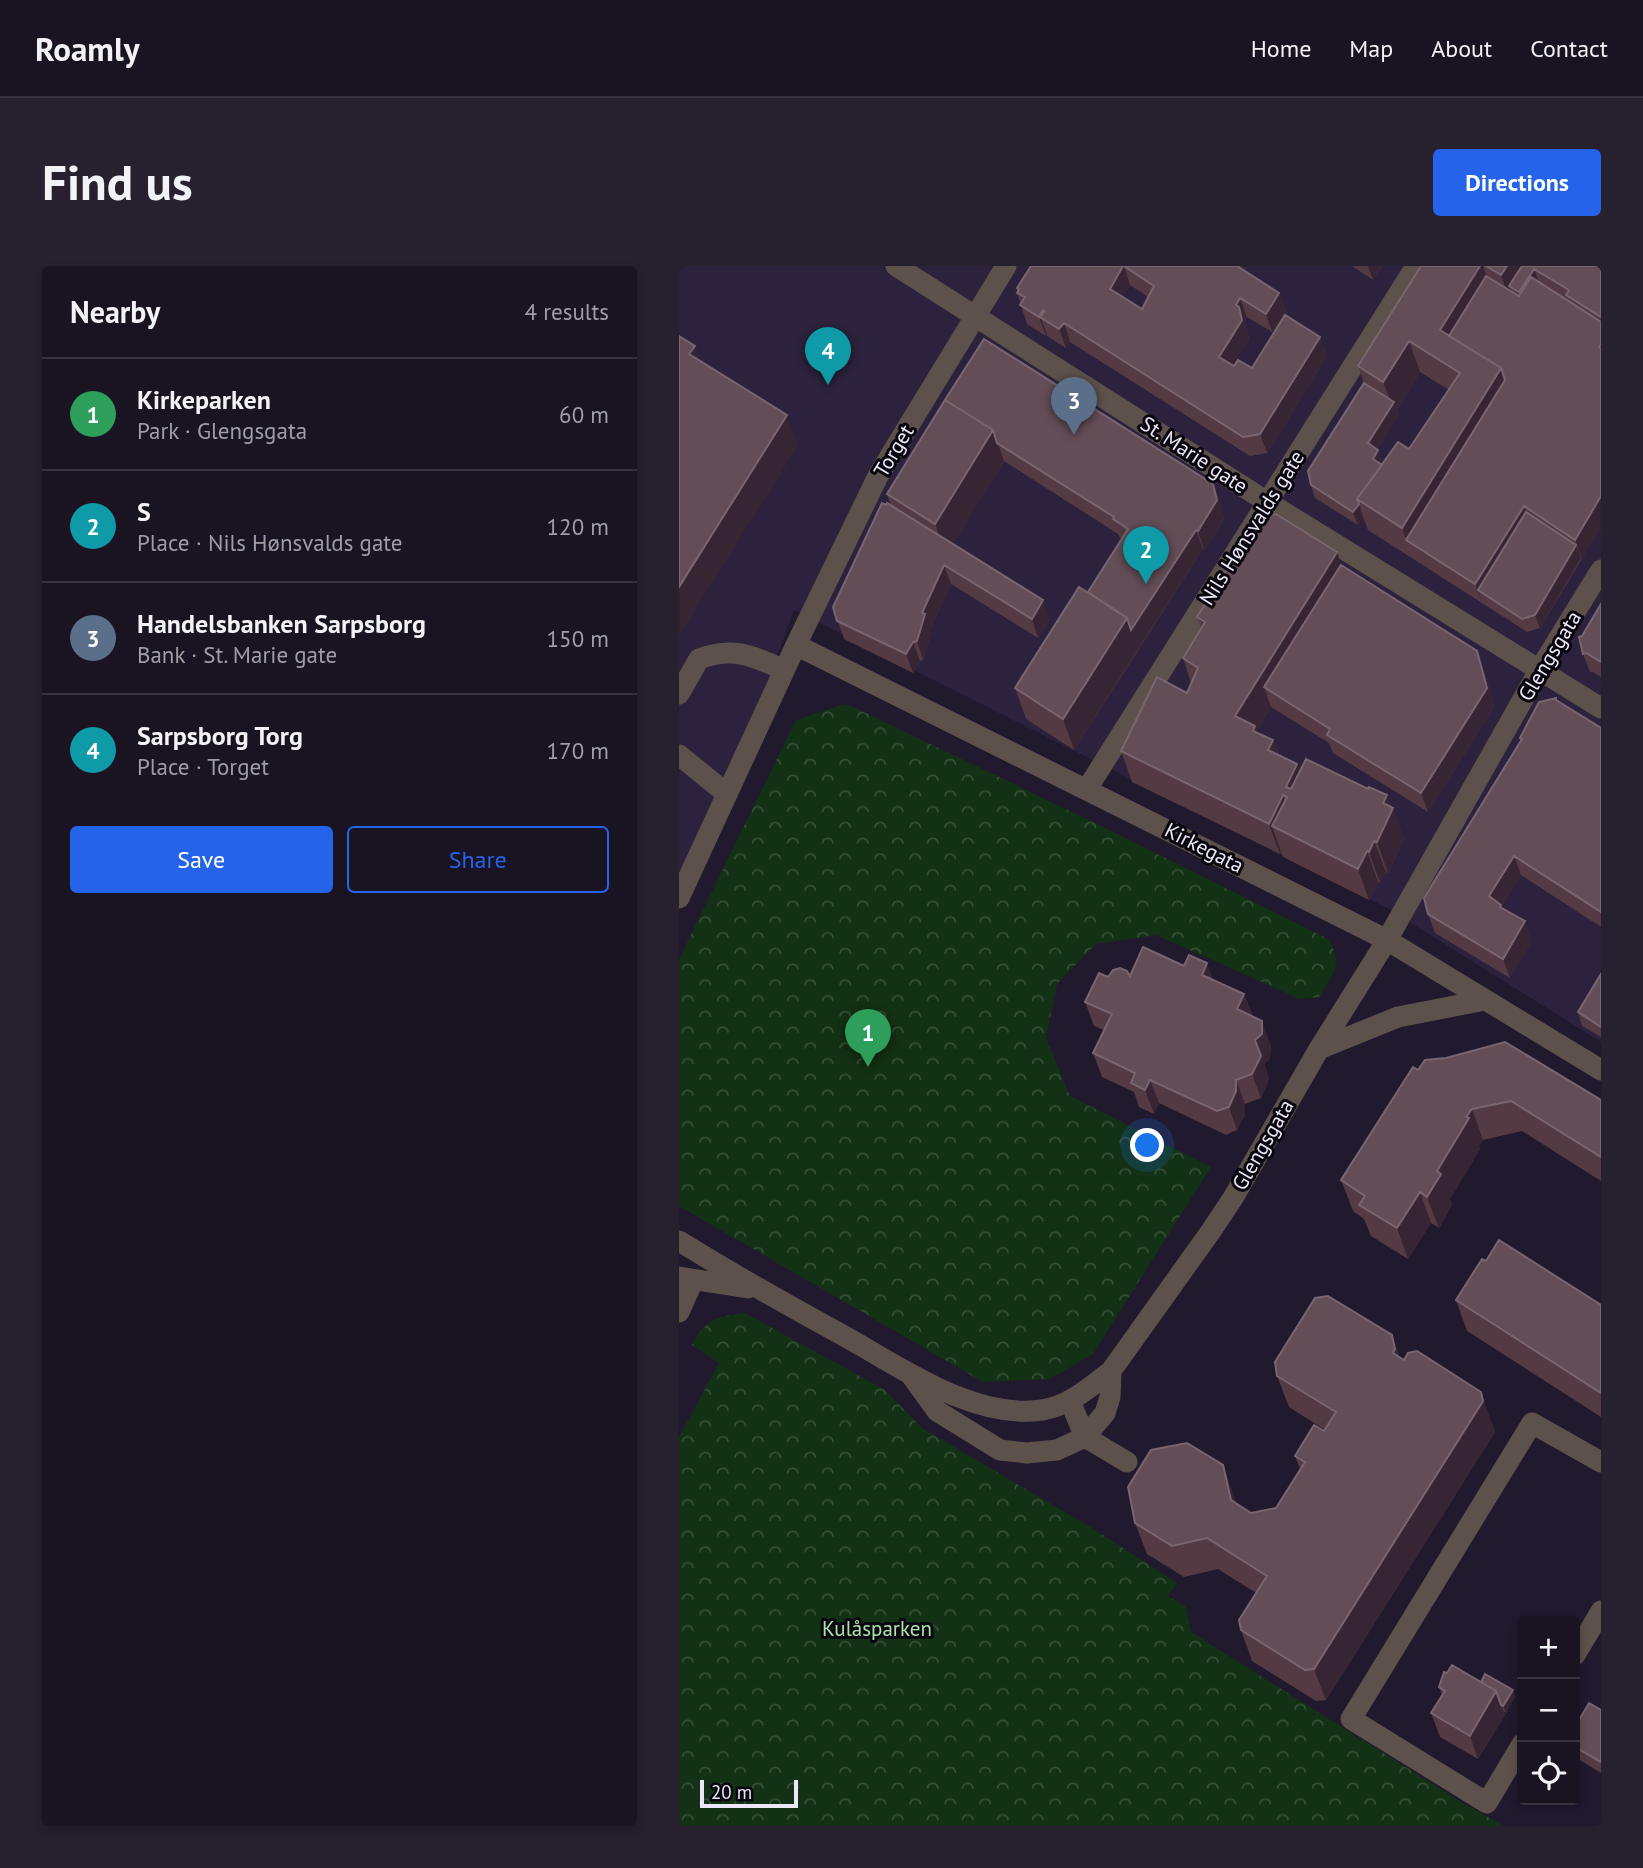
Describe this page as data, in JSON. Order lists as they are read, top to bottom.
{
  "streets": {
    "street": [
      "Torget",
      "St. Marie gate",
      "Nils Hønsvalds gate",
      "Glengsgata",
      "Kirkegata"
    ]
  },
  "crossings": [
    ["Torget", "St. Marie gate"],
    ["Torget", "Kirkegata"],
    ["St. Marie gate", "Nils Hønsvalds gate"],
    ["St. Marie gate", "Glengsgata"],
    ["Nils Hønsvalds gate", "Kirkegata"],
    ["Glengsgata", "Kirkegata"]
  ],
  "parks": ["Kulåsparken"],
  "scale_bar": "20 m",
  "page": {
    "header": "Roamly",
    "nav": [
      "Home",
      "Map",
      "About",
      "Contact"
    ],
    "buttons": [
      "Directions",
      ["Save", "Share"]
    ],
    "title": "Find us",
    "heading": ["Nearby", "4 results"],
    "pins": [
      "4",
      "3",
      "2",
      "1"
    ],
    "list": [
      {
        "mark": "1",
        "name": "Kirkeparken",
        "note": "Park · Glengsgata",
        "value": "60 m"
      },
      {
        "mark": "2",
        "name": "S",
        "note": "Place · Nils Hønsvalds gate",
        "value": "120 m"
      },
      {
        "mark": "3",
        "name": "Handelsbanken Sarpsborg",
        "note": "Bank · St. Marie gate",
        "value": "150 m"
      },
      {
        "mark": "4",
        "name": "Sarpsborg Torg",
        "note": "Place · Torget",
        "value": "170 m"
      }
    ],
    "map_buttons": ["+", "−"],
    "scale": "20 m"
  }
}
